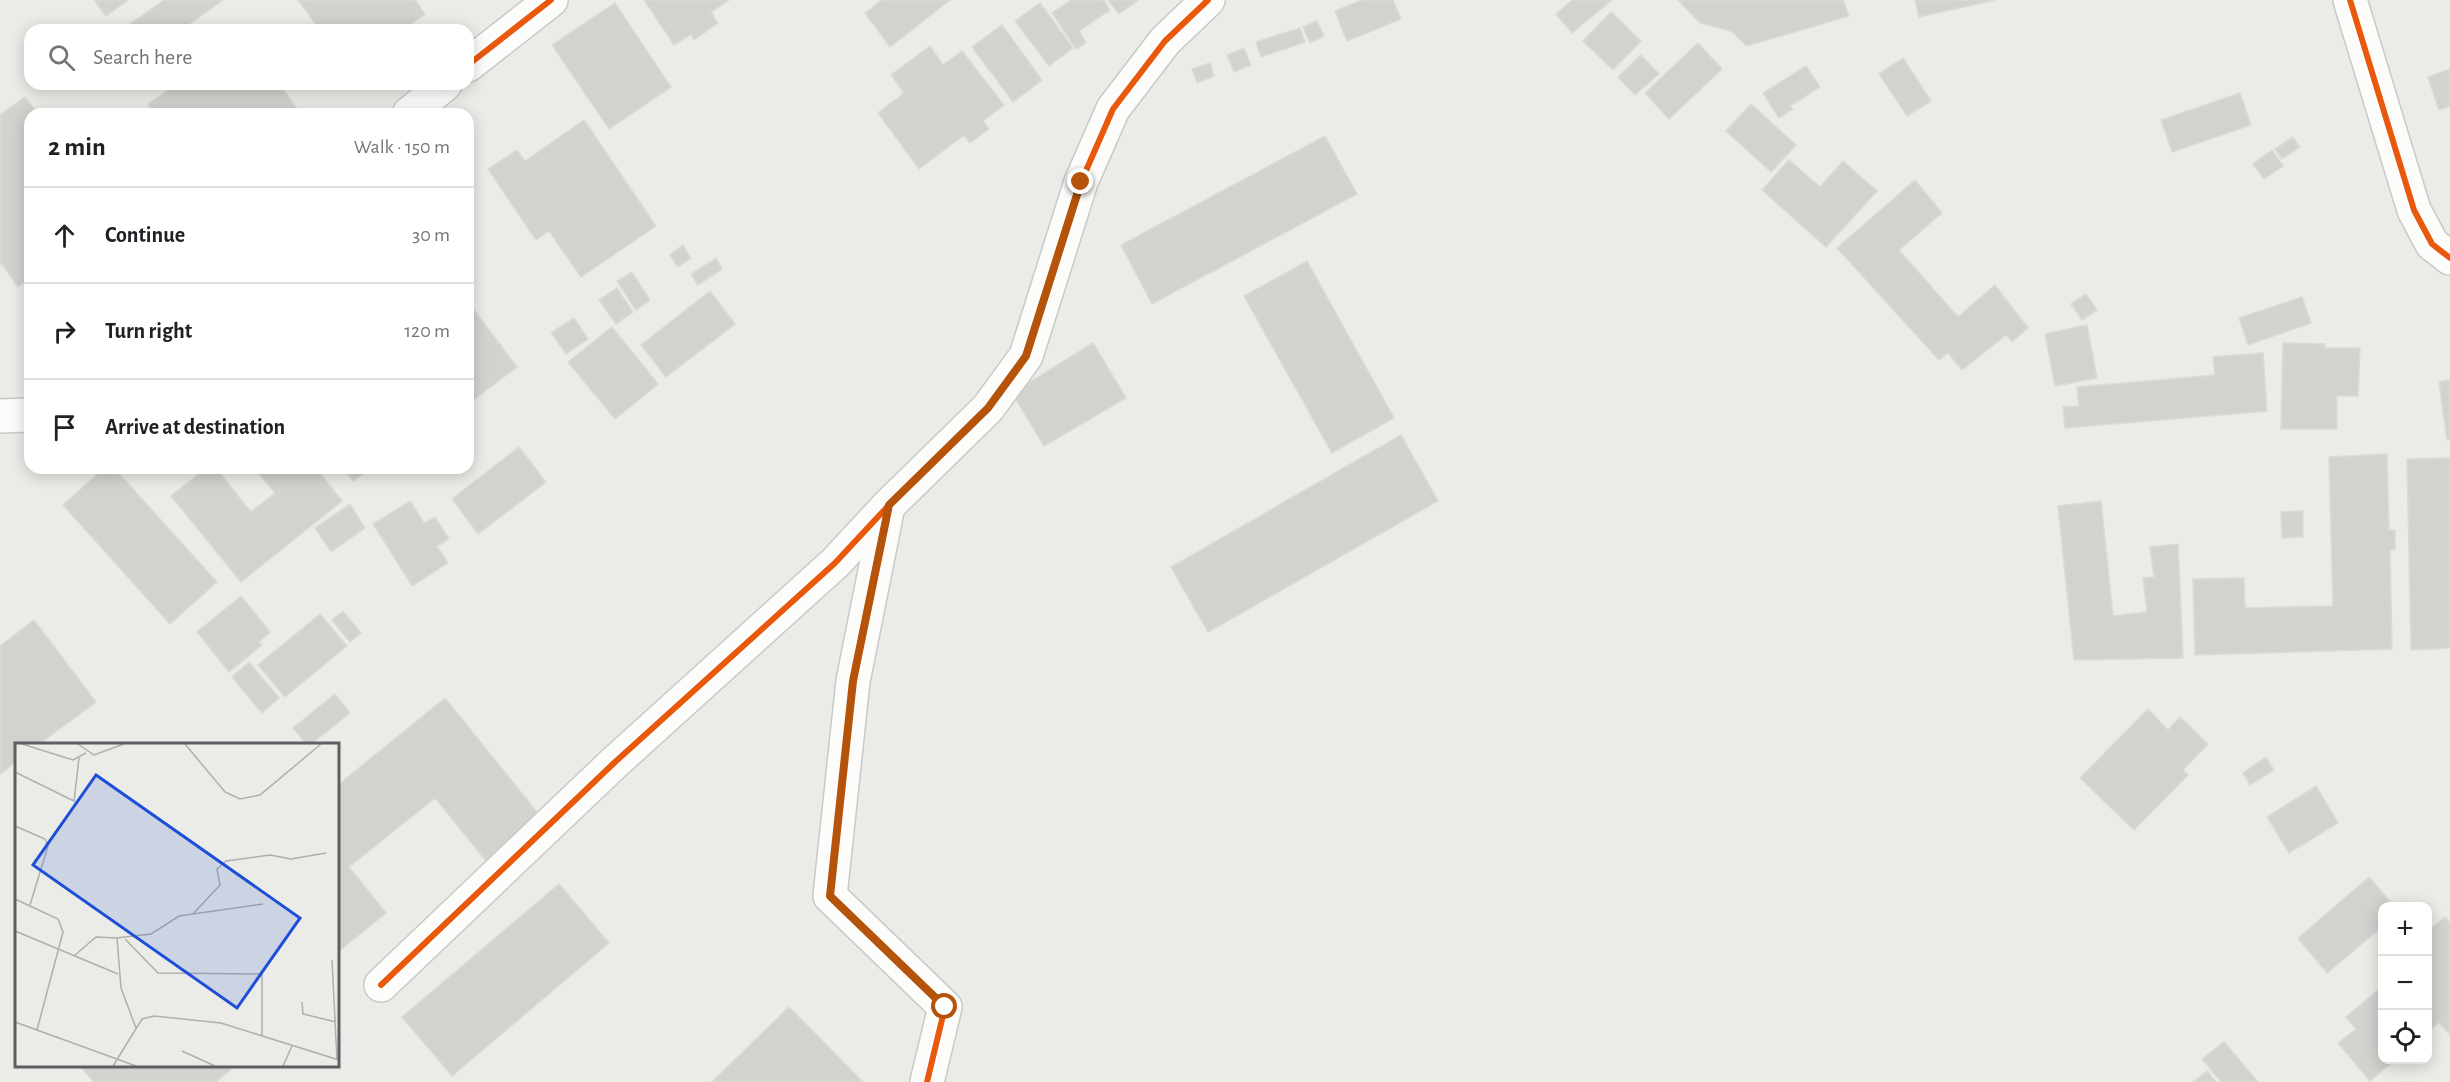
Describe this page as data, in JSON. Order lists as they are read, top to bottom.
{
  "page": {
    "search": "Search here",
    "heading": ["2 min", "Walk · 150 m"],
    "list": [
      ["Continue", "30 m"],
      ["Turn right", "120 m"],
      "Arrive at destination"
    ],
    "map_buttons": ["+", "−"]
  }
}
